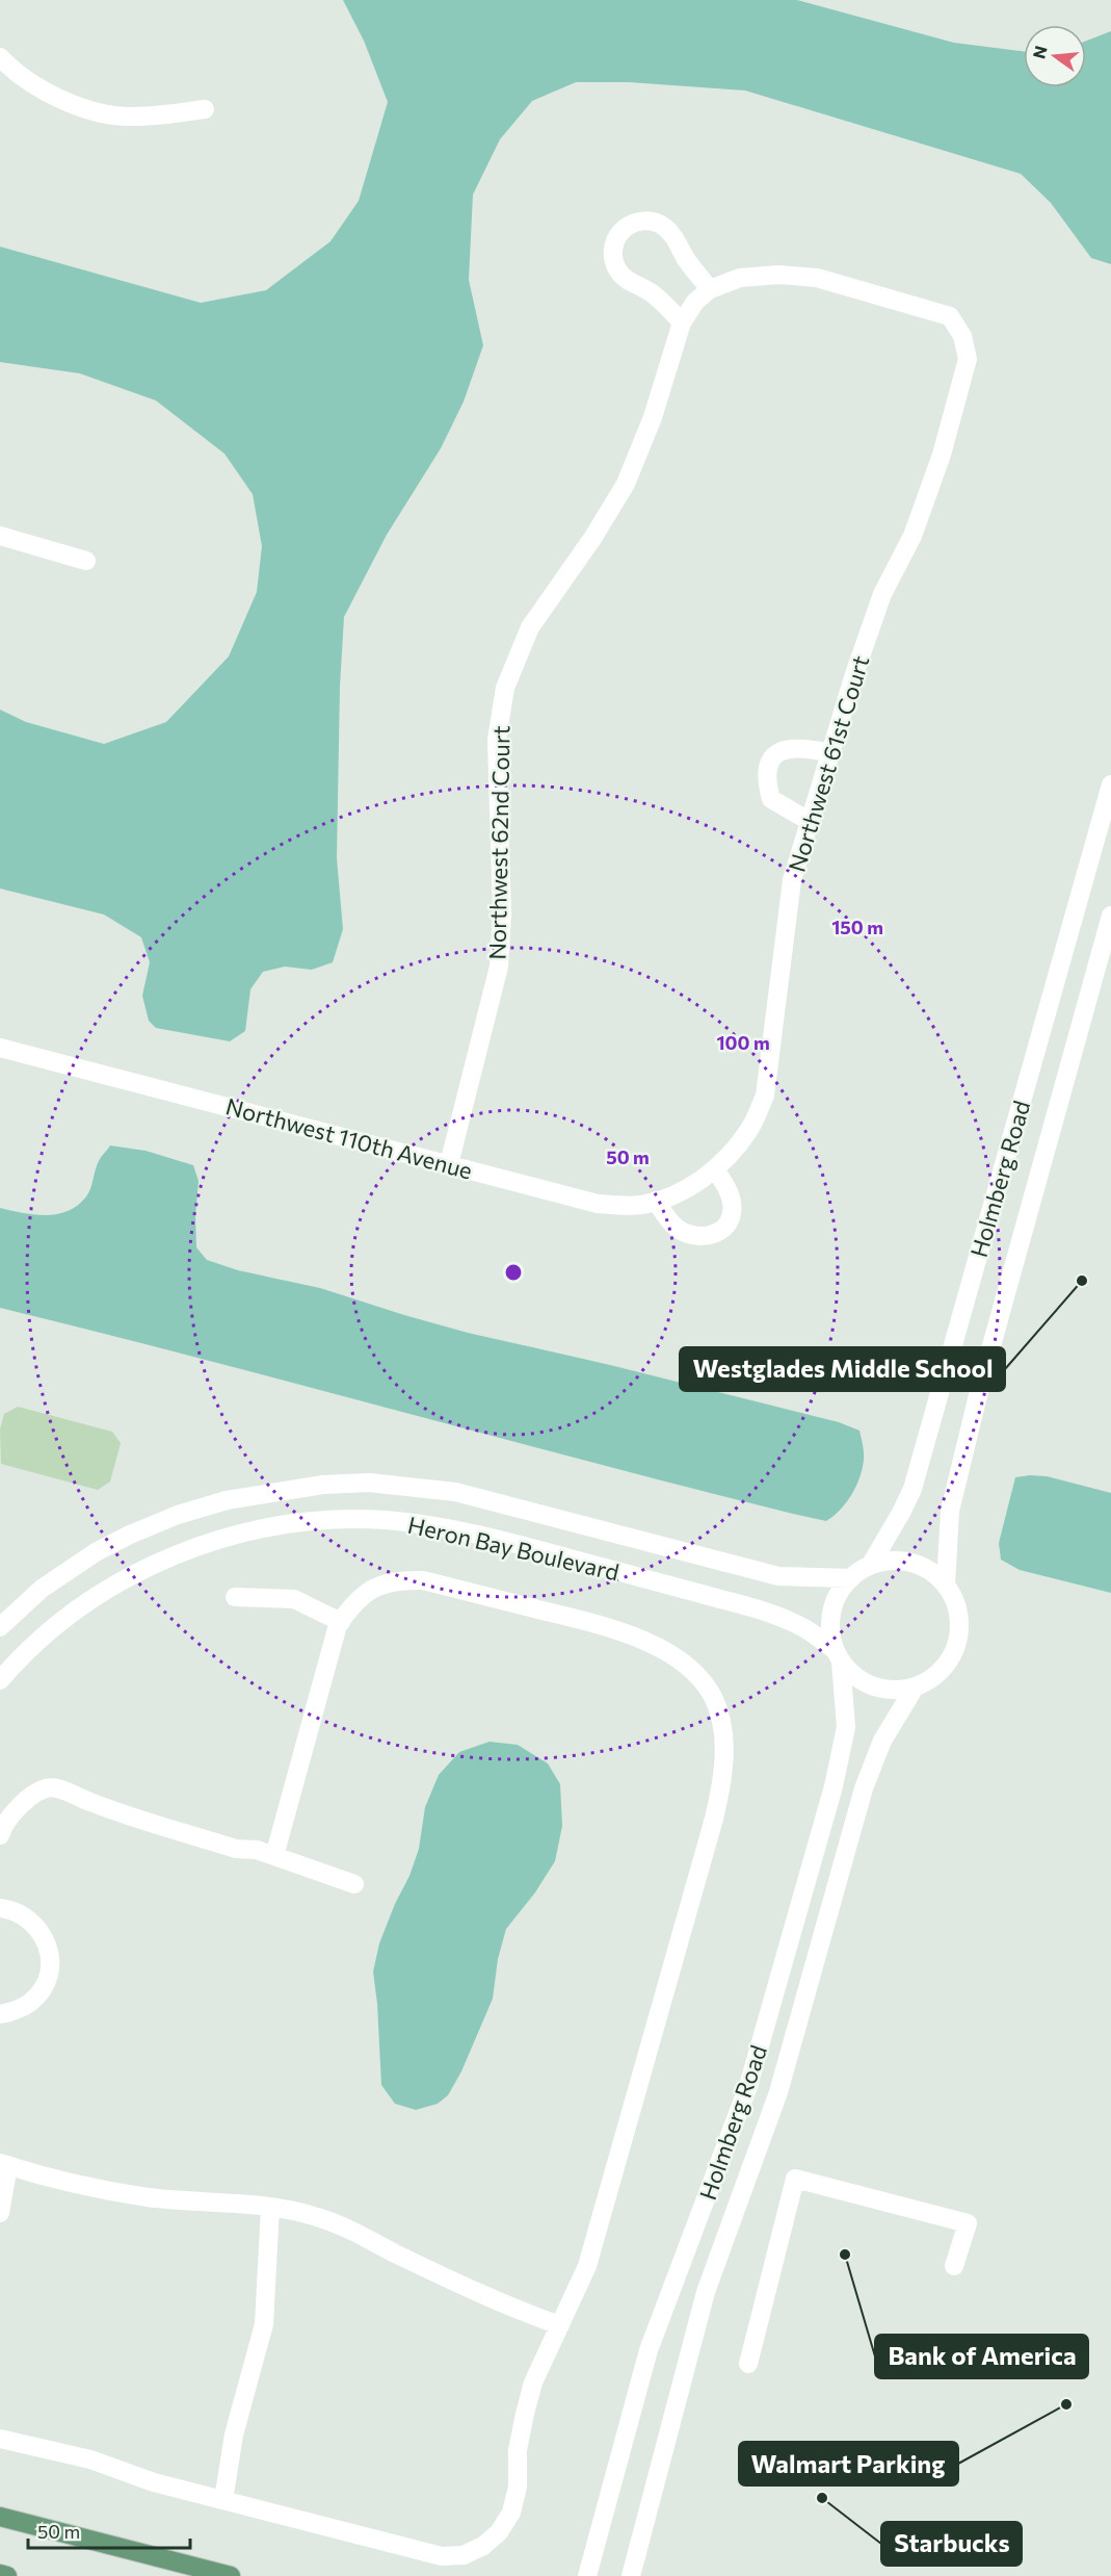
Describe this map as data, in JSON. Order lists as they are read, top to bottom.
{
  "streets": {
    "street": [
      "Northwest 61st Court",
      "Northwest 62nd Court",
      "Northwest 110th Avenue",
      "Holmberg Road",
      "Heron Bay Boulevard"
    ]
  },
  "crossings": [
    ["Northwest 61st Court", "Northwest 62nd Court"],
    ["Northwest 61st Court", "Northwest 110th Avenue"],
    ["Northwest 62nd Court", "Northwest 110th Avenue"],
    ["Holmberg Road", "Heron Bay Boulevard"]
  ],
  "places": [
    "Westglades Middle School",
    "Bank of America",
    "Walmart Parking",
    "Starbucks"
  ],
  "scale_bar": "50 m",
  "north": "left",
  "rings": ["150 m", "100 m", "50 m"]
}
